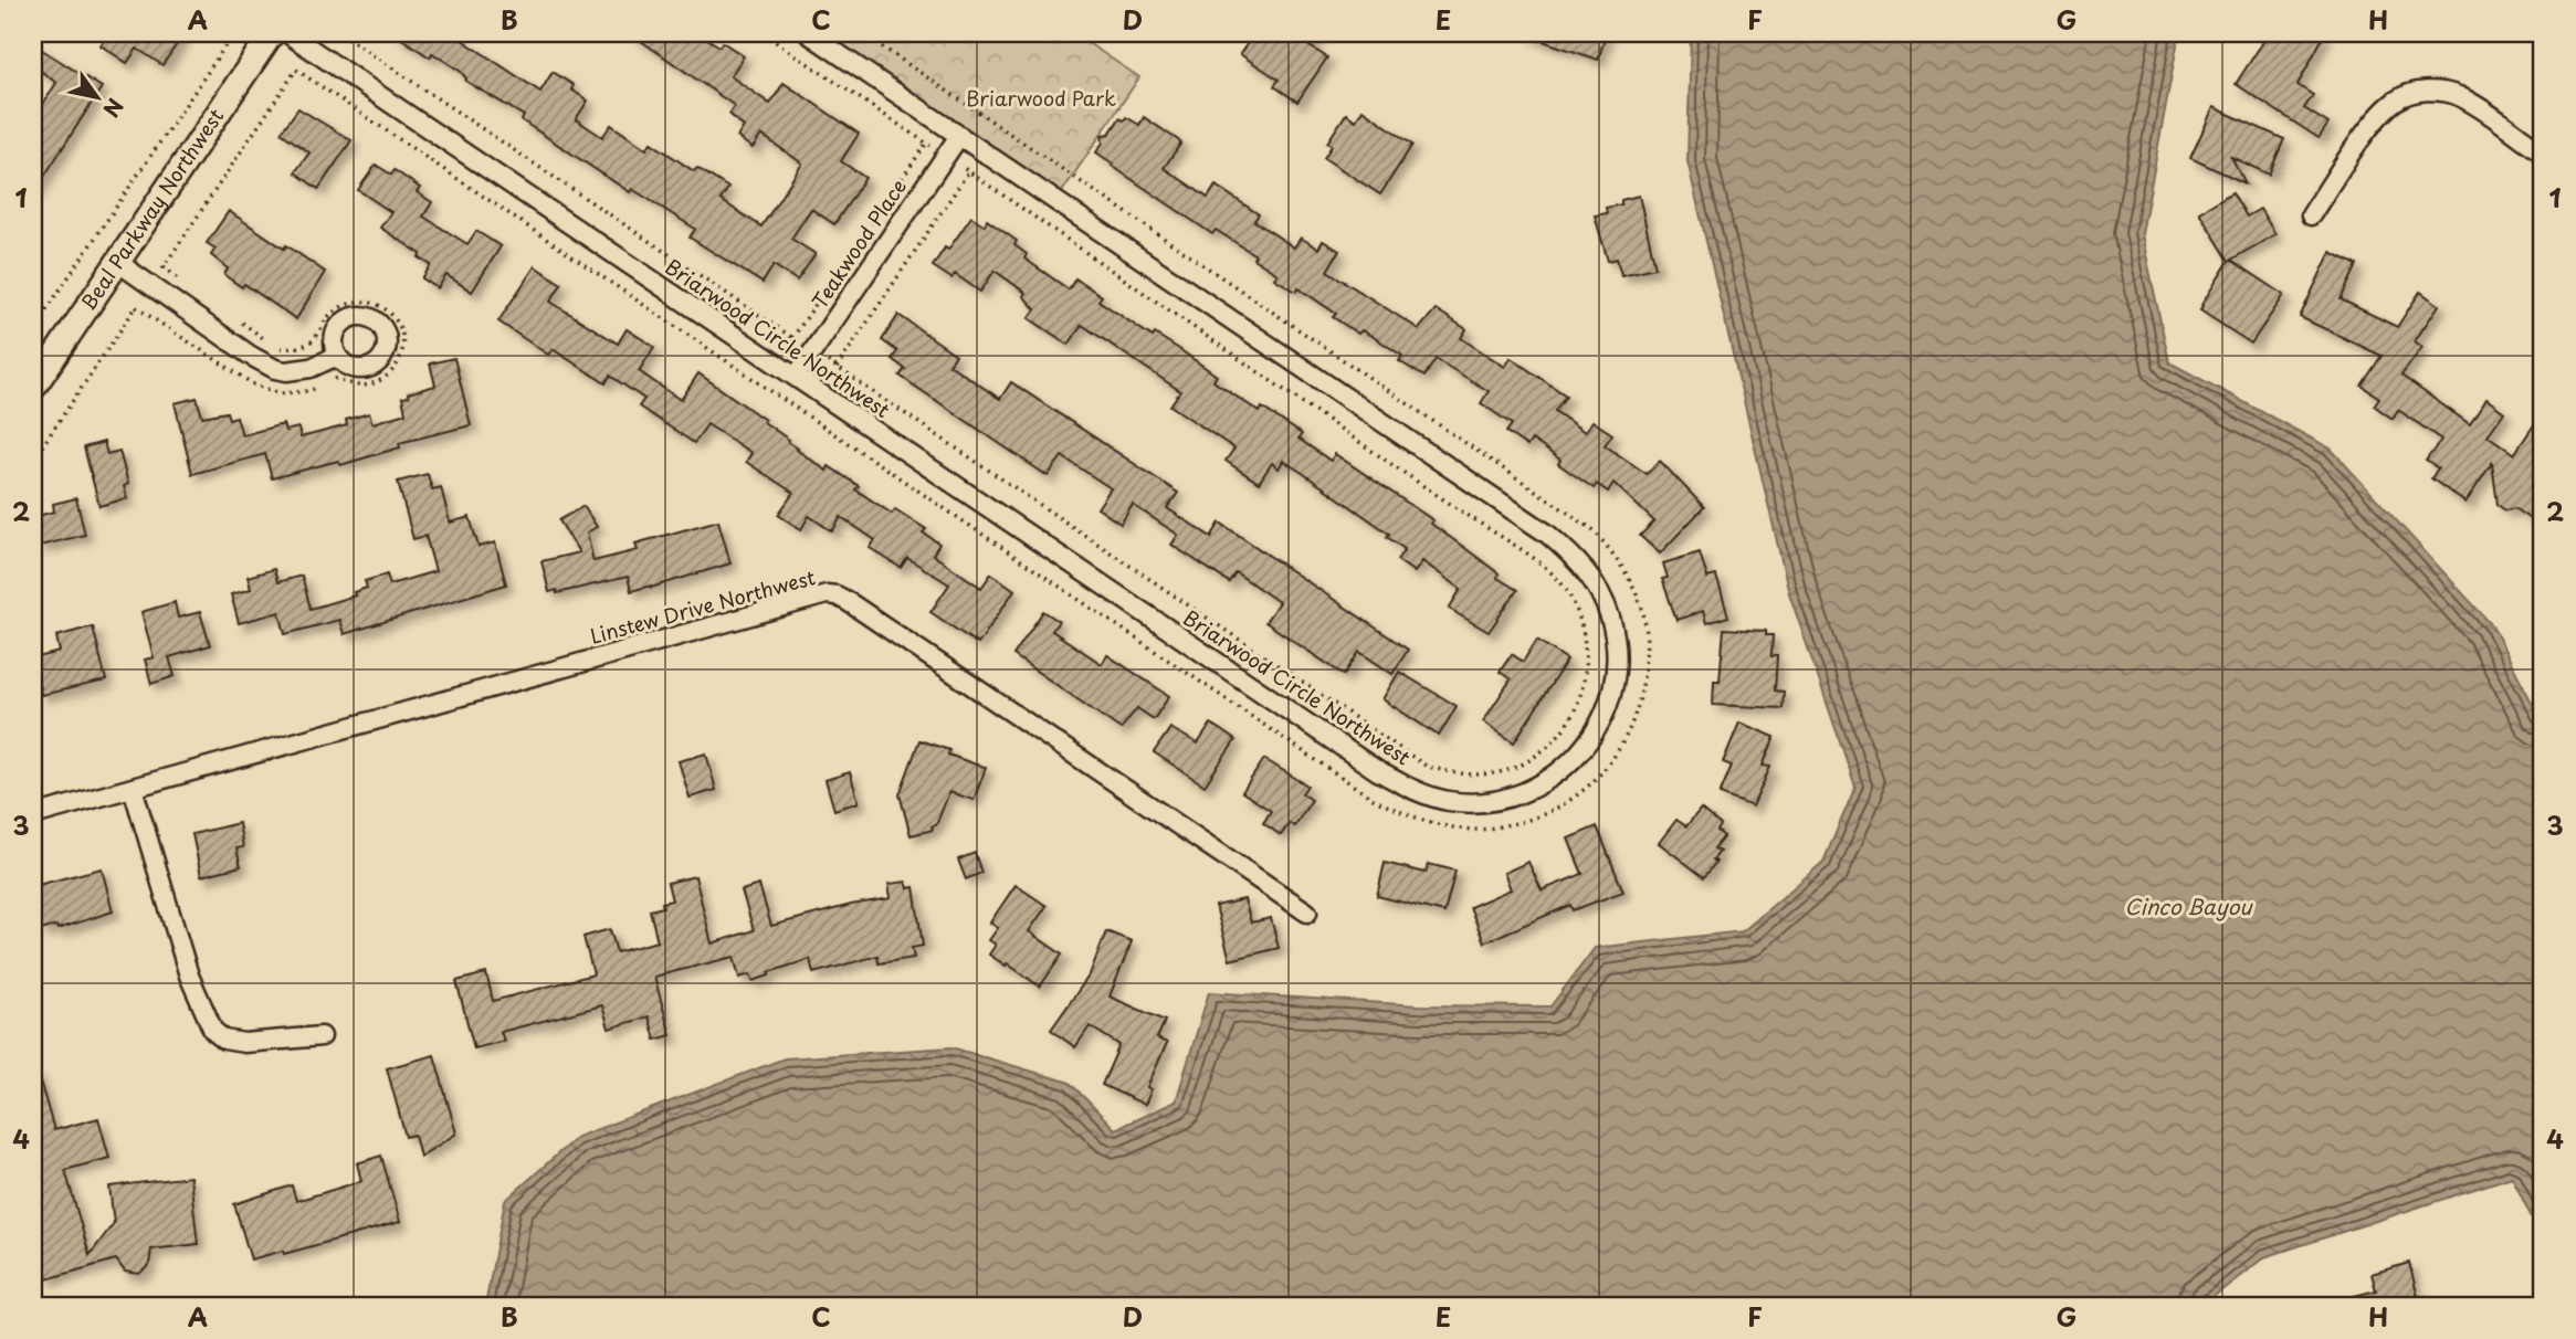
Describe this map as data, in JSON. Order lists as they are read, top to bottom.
{
  "streets": {
    "main road": ["Beal Parkway Northwest"],
    "street": ["Teakwood Place", "Briarwood Circle Northwest", "Linstew Drive Northwest"]
  },
  "crossings": [
    ["Teakwood Place", "Briarwood Circle Northwest"]
  ],
  "water": ["Cinco Bayou"],
  "parks": ["Briarwood Park"],
  "north": "bottom right",
  "grid": {
    "columns": [
      "A",
      "B",
      "C",
      "D",
      "E",
      "F",
      "G",
      "H"
    ],
    "rows": [
      "1",
      "2",
      "3",
      "4"
    ]
  }
}
